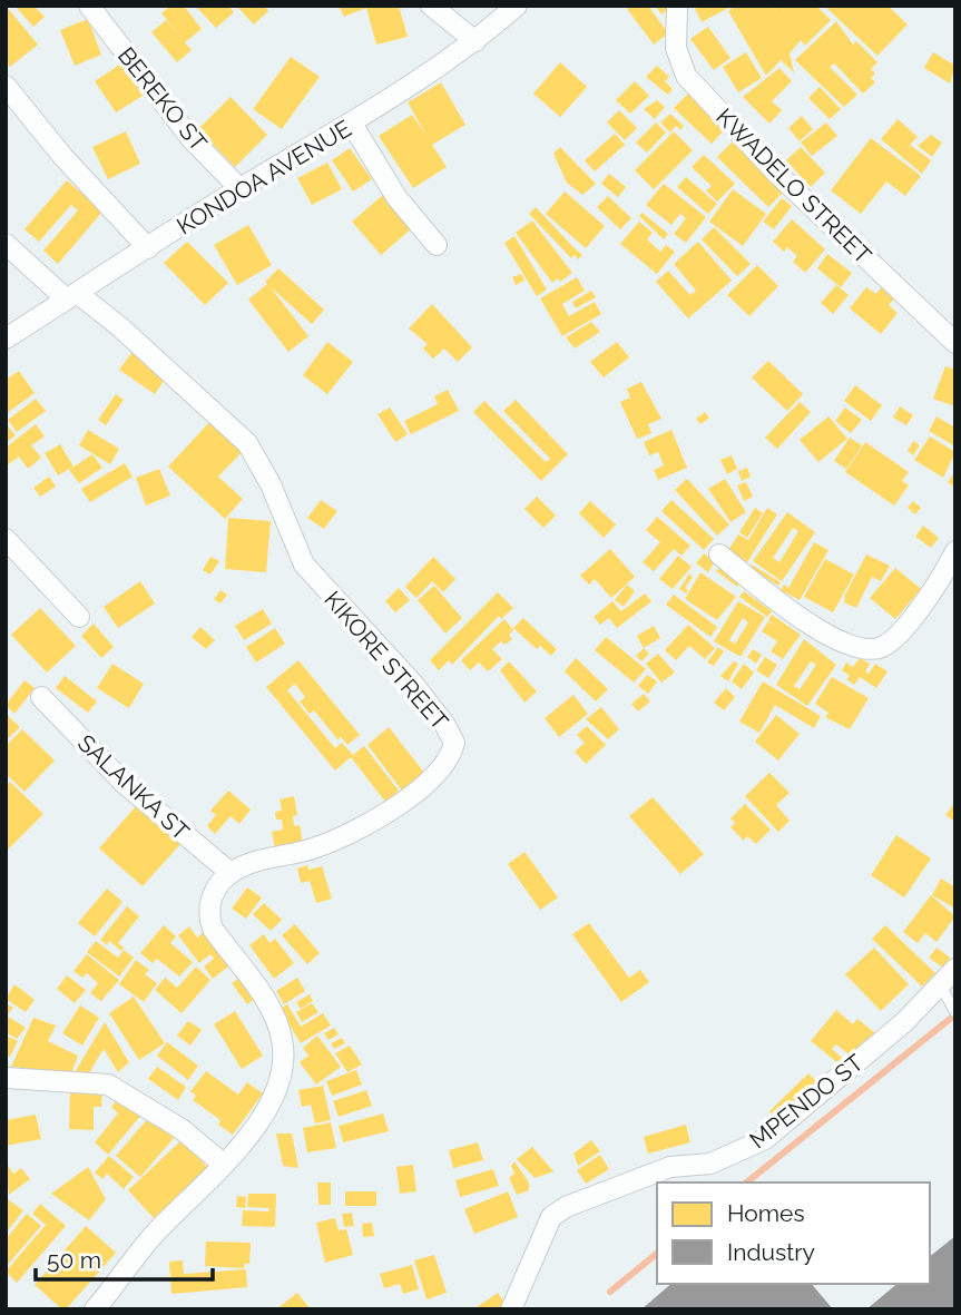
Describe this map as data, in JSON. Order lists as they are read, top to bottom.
{
  "streets": {
    "street": [
      "BEREKO ST",
      "KONDOA AVENUE",
      "KWADELO STREET",
      "KIKORE STREET",
      "SALANKA ST",
      "MPENDO ST"
    ]
  },
  "crossings": [
    ["BEREKO ST", "KONDOA AVENUE"],
    ["KONDOA AVENUE", "KIKORE STREET"],
    ["KIKORE STREET", "SALANKA ST"]
  ],
  "legend": ["Homes", "Industry"],
  "scale_bar": "50 m"
}
